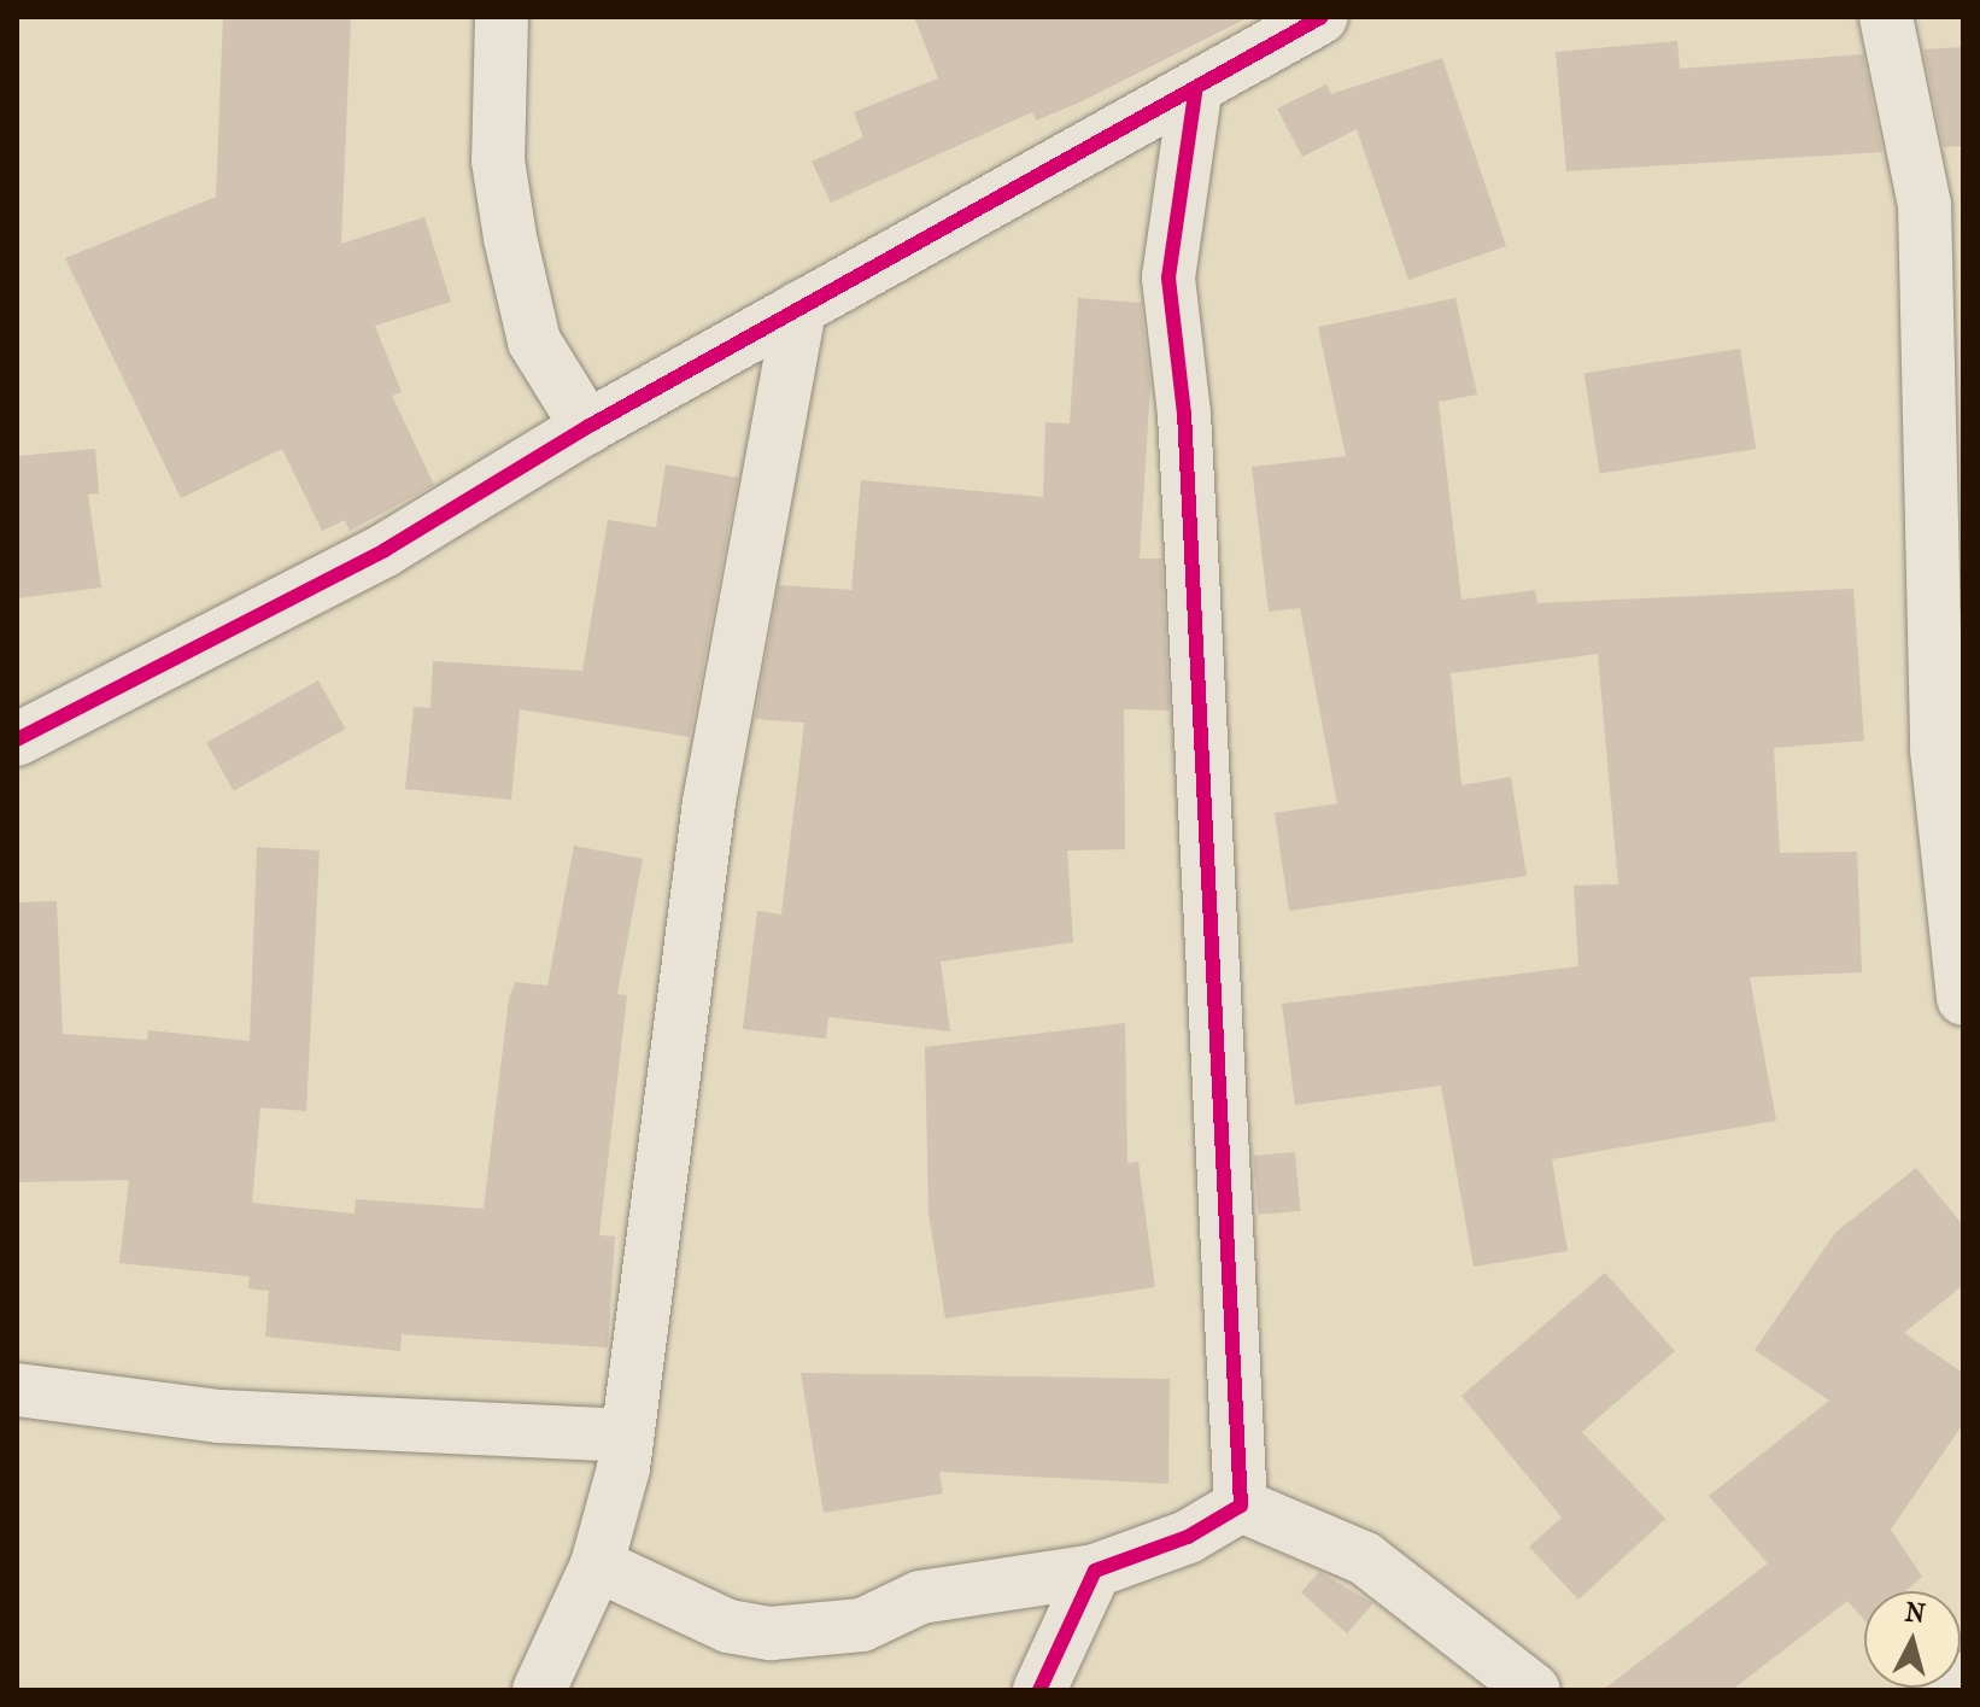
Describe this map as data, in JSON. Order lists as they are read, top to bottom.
{
  "north": "top"
}
